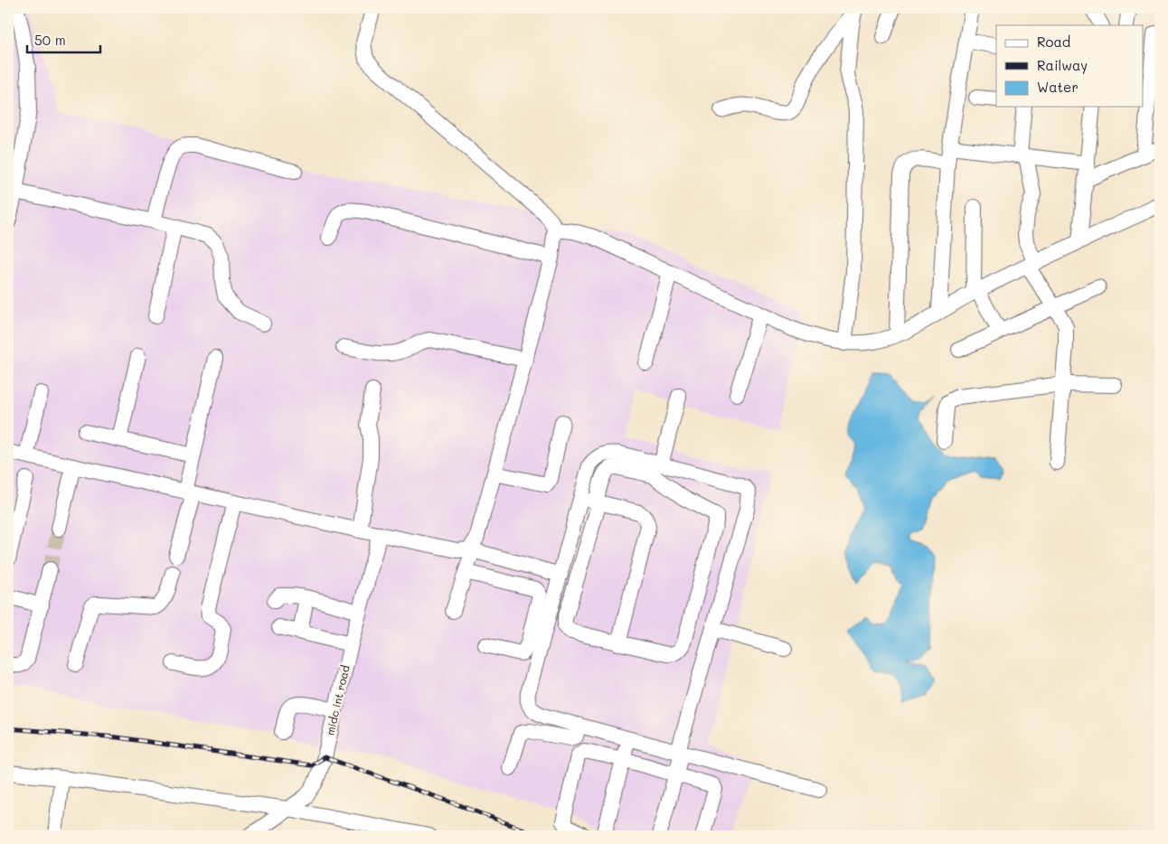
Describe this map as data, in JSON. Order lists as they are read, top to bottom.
{
  "streets": {
    "street": ["midc int road"]
  },
  "legend": ["Road", "Railway", "Water"],
  "scale_bar": "50 m"
}
